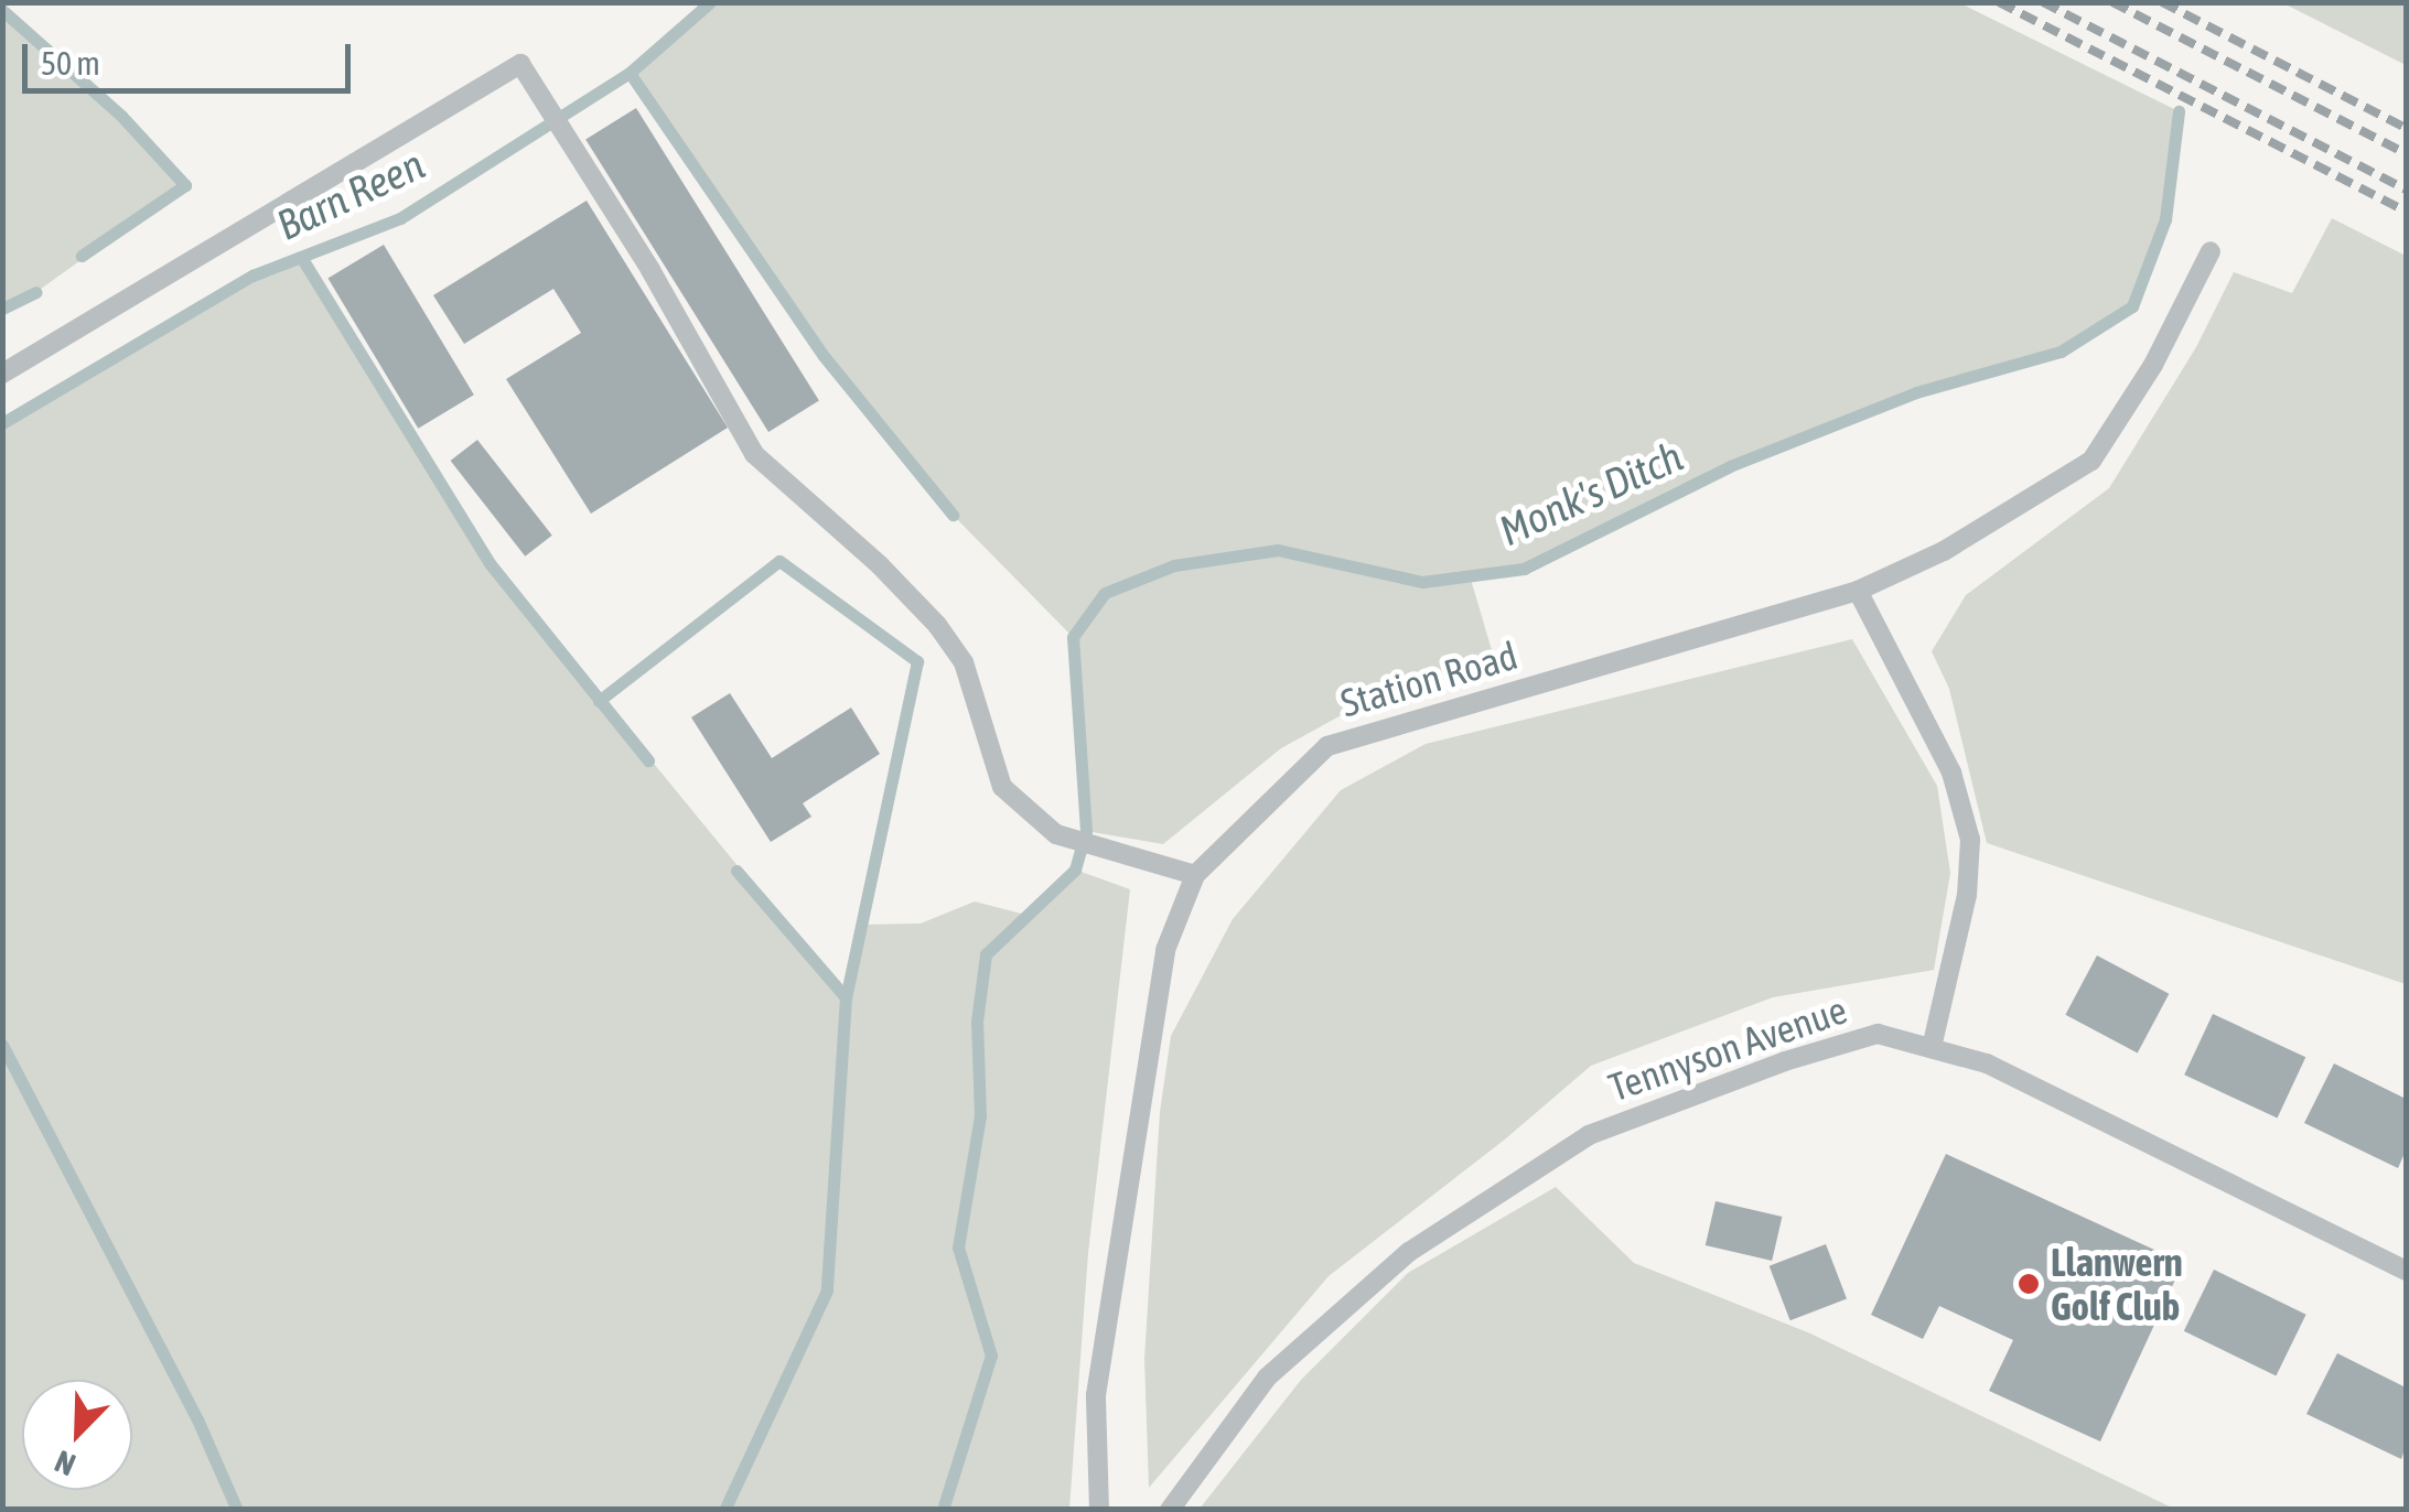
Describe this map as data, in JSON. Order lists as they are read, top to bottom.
{
  "streets": {
    "street": ["Station Road", "Tennyson Avenue"]
  },
  "water": ["Barn Reen", "Monk's Ditch"],
  "places": ["Llanwern Golf Club"],
  "scale_bar": "50 m",
  "north": "bottom left"
}
